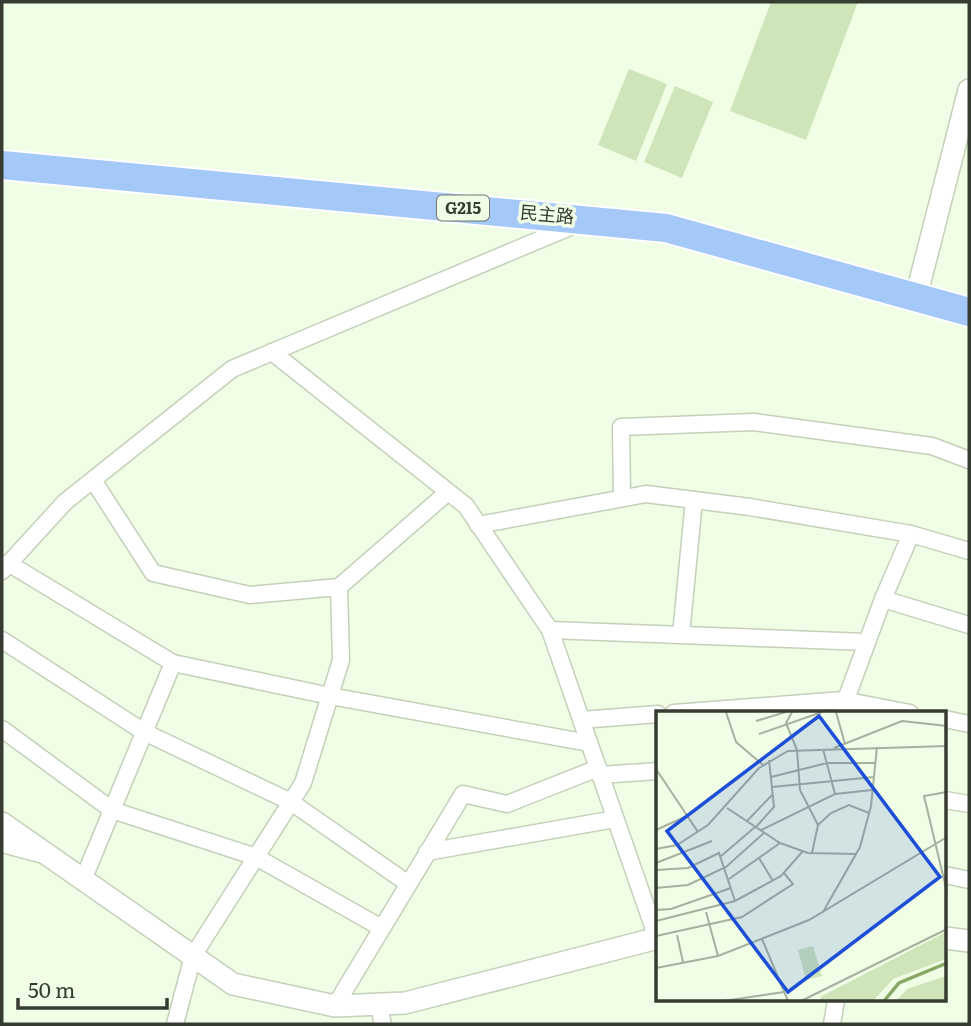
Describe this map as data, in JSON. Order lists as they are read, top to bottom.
{
  "streets": {
    "highway": ["G215", "民主路"]
  },
  "crossings": [
    ["G215", "民主路"]
  ],
  "scale_bar": "50 m"
}
